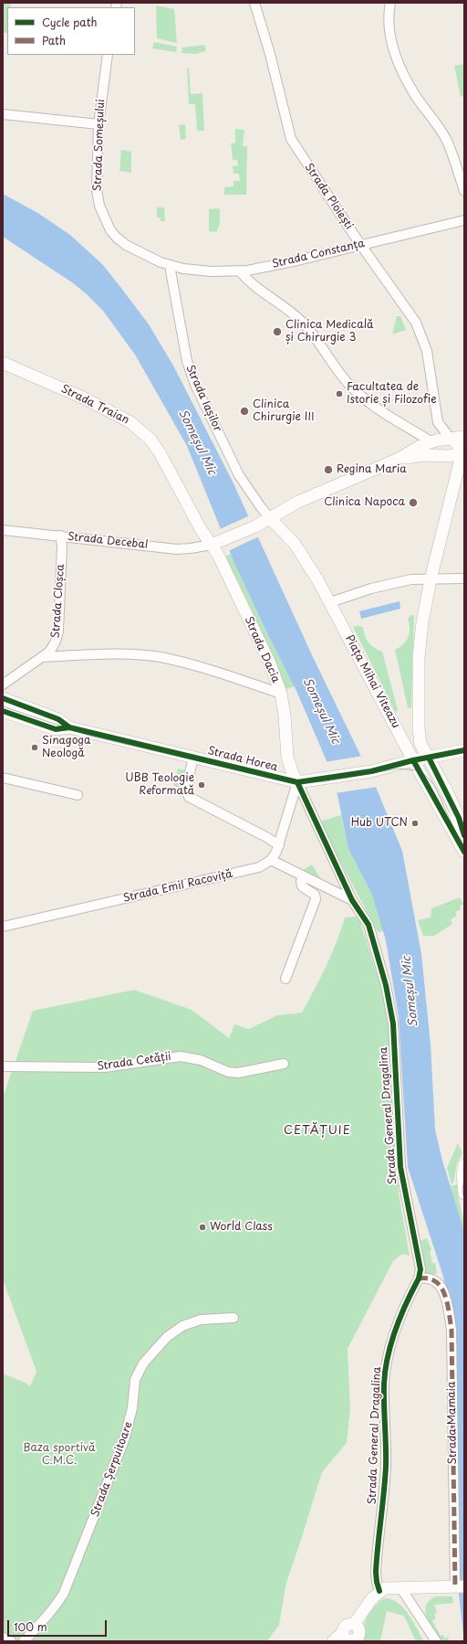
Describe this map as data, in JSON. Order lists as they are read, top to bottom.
{
  "streets": {
    "main road": [
      "Strada Traian",
      "Strada Dacia",
      "Piața Mihai Viteazu",
      "Strada Horea"
    ],
    "street": [
      "Strada Someșului",
      "Strada Ploiești",
      "Strada Constanța",
      "Strada Iașilor",
      "Strada Decebal",
      "Strada Cloșca",
      "Strada Emil Racoviță",
      "Strada Cetății",
      "Strada General Dragalina",
      "Strada Mamaia",
      "Strada Șerpuitoare"
    ]
  },
  "crossings": [
    ["Strada Someșului", "Strada Constanța"],
    ["Strada Someșului", "Strada Iașilor"],
    ["Strada Ploiești", "Strada Constanța"],
    ["Strada Constanța", "Strada Iașilor"],
    ["Strada Iașilor", "Piața Mihai Viteazu"],
    ["Strada Traian", "Strada Decebal"],
    ["Strada Traian", "Strada Dacia"],
    ["Strada Decebal", "Strada Cloșca"],
    ["Strada Decebal", "Strada Dacia"],
    ["Strada Dacia", "Strada Horea"],
    ["Strada Dacia", "Strada General Dragalina"],
    ["Piața Mihai Viteazu", "Strada Horea"],
    ["Strada Horea", "Strada General Dragalina"],
    ["Strada General Dragalina", "Strada Mamaia"]
  ],
  "districts": ["CETĂȚUIE"],
  "water": ["Someșul Mic"],
  "parks": ["Baza sportivă C.M.C."],
  "places": [
    "Clinica Medicală și Chirurgie 3",
    "Facultatea de Istorie și Filozofie",
    "Clinica Chirurgie III",
    "Regina Maria",
    "Clinica Napoca",
    "Sinagoga Neologă",
    "UBB Teologie Reformată",
    "Hub UTCN",
    "World Class"
  ],
  "legend": ["Cycle path", "Path"],
  "scale_bar": "100 m"
}
